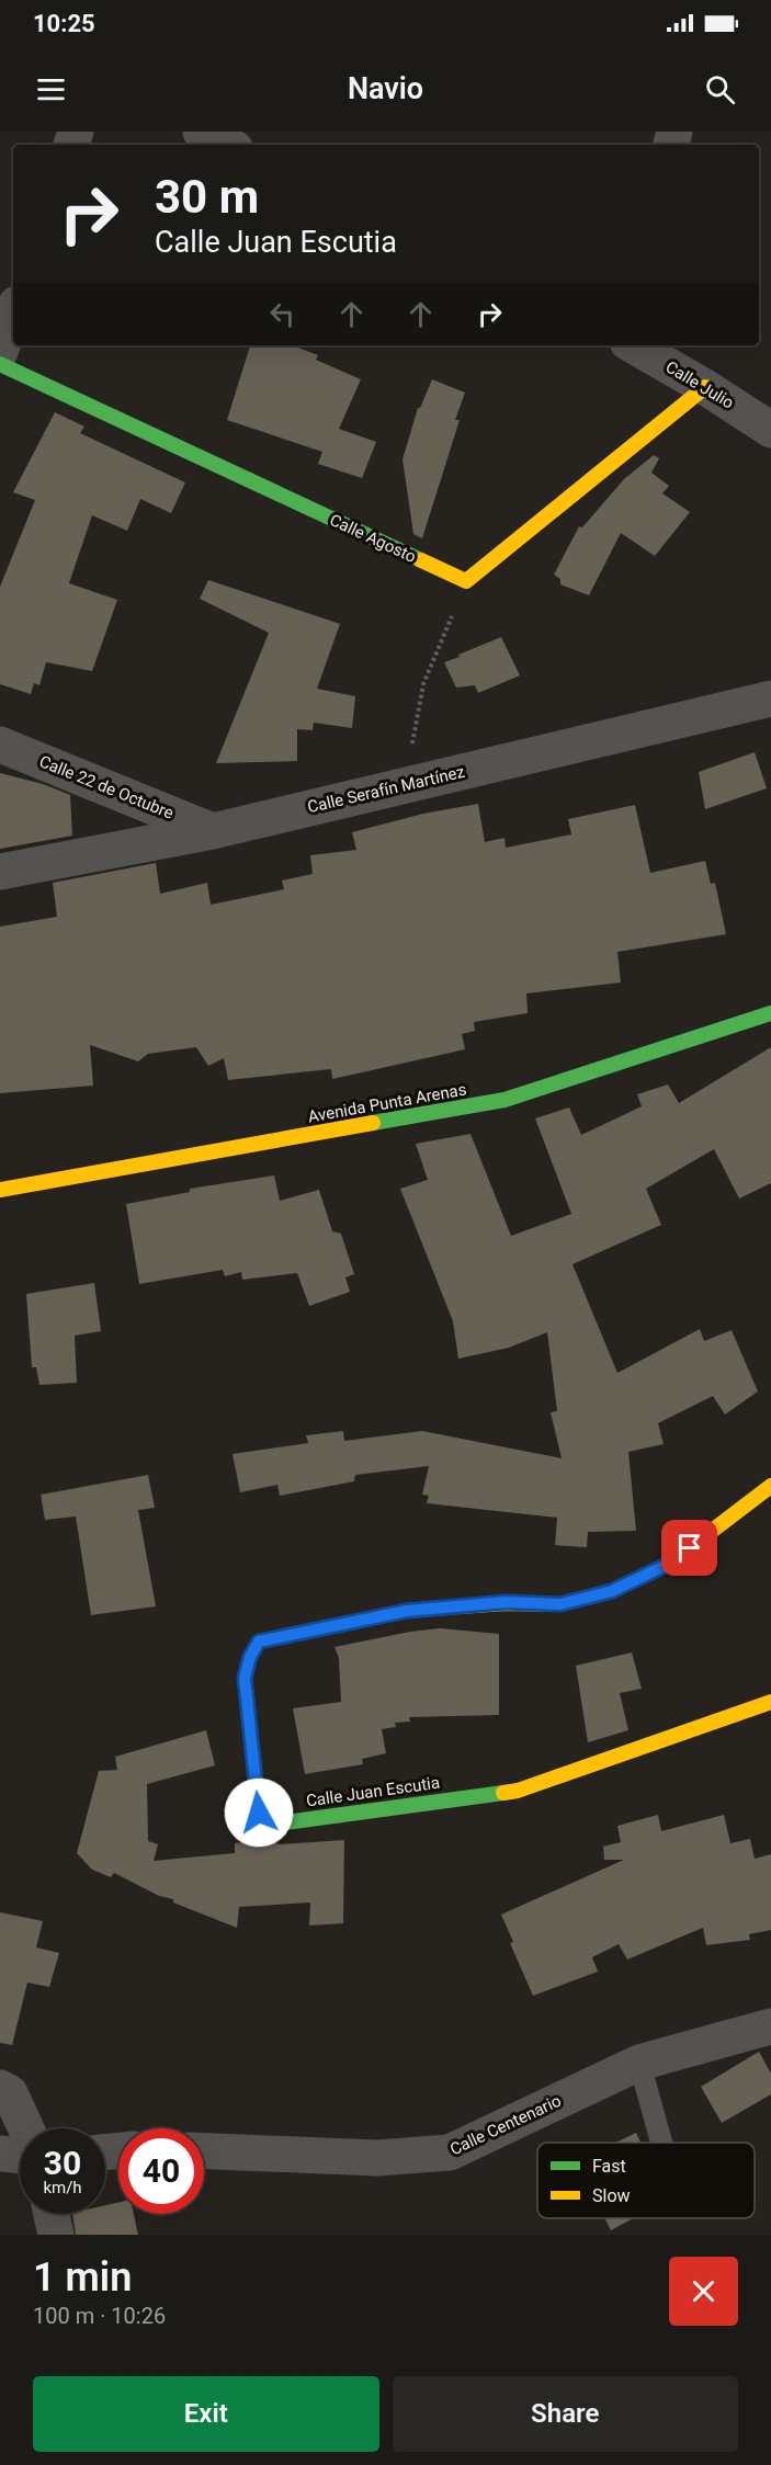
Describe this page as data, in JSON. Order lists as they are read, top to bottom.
{
  "streets": {
    "street": [
      "Calle Julio",
      "Calle Agosto",
      "Calle 22 de Octubre",
      "Calle Serafín Martínez",
      "Avenida Punta Arenas",
      "Calle Juan Escutia",
      "Calle Centenario"
    ]
  },
  "crossings": [
    ["Calle 22 de Octubre", "Calle Serafín Martínez"]
  ],
  "legend": ["Fast", "Slow"],
  "page": {
    "status": "10:25",
    "header": "Navio",
    "turn": ["30 m", "Calle Juan Escutia"],
    "speed": "30 km/h",
    "limit": "40",
    "heading": ["1 min", "100 m · 10:26"],
    "buttons": ["Exit", "Share"]
  }
}
